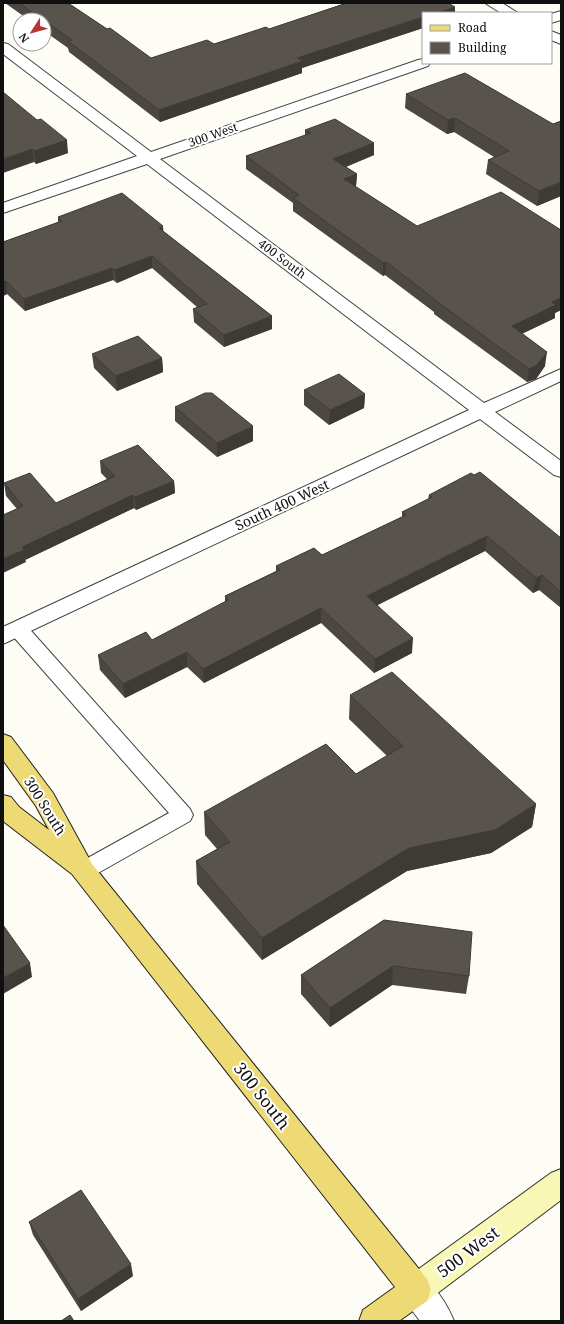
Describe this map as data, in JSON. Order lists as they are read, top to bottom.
{
  "streets": {
    "main road": ["300 South", "500 West"],
    "street": ["300 West", "400 South", "South 400 West"]
  },
  "crossings": [
    ["300 West", "400 South"],
    ["400 South", "South 400 West"],
    ["300 South", "500 West"]
  ],
  "legend": ["Road", "Building"],
  "north": "bottom left"
}
